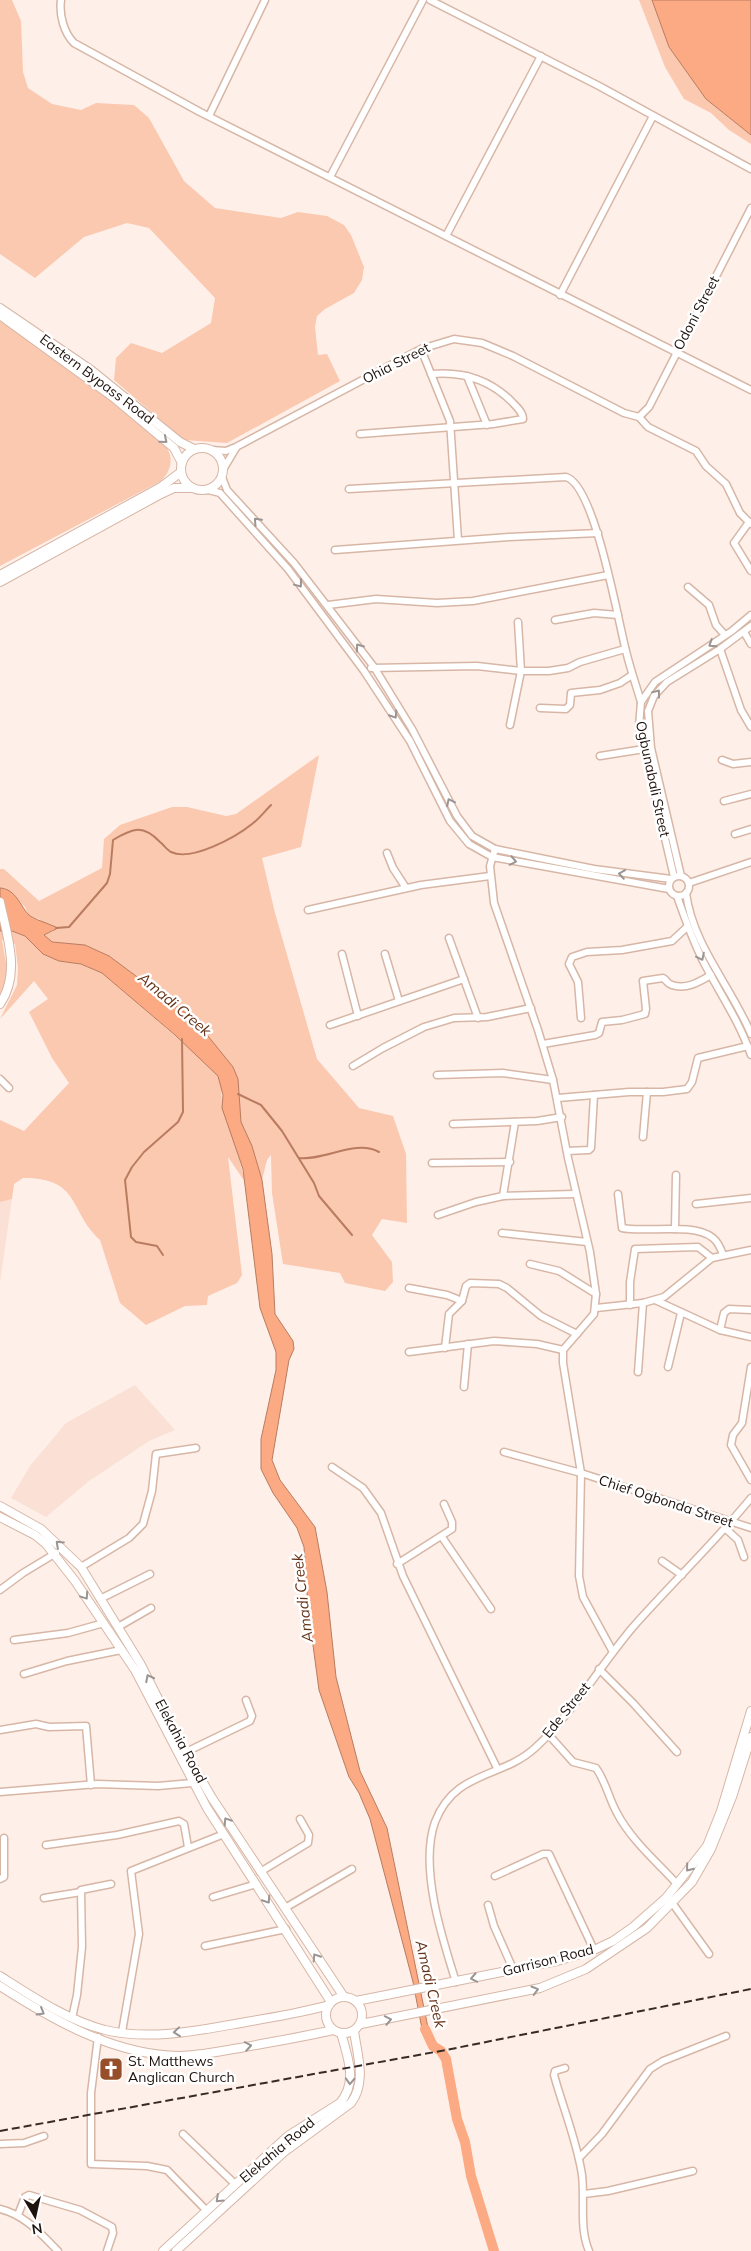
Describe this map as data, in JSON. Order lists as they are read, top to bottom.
{
  "streets": {
    "main road": ["Eastern Bypass Road", "Elekahia Road", "Garrison Road"],
    "street": [
      "Odoni Street",
      "Ohia Street",
      "Ogbunabali Street",
      "Chief Ogbonda Street",
      "Ede Street"
    ]
  },
  "crossings": [
    ["Odoni Street", "Ohia Street"],
    ["Ohia Street", "Eastern Bypass Road"],
    ["Chief Ogbonda Street", "Ede Street"],
    ["Ede Street", "Garrison Road"],
    ["Elekahia Road", "Garrison Road"]
  ],
  "water": ["Amadi Creek"],
  "places": {
    "church": ["St. Matthews Anglican Church"]
  },
  "north": "bottom"
}
